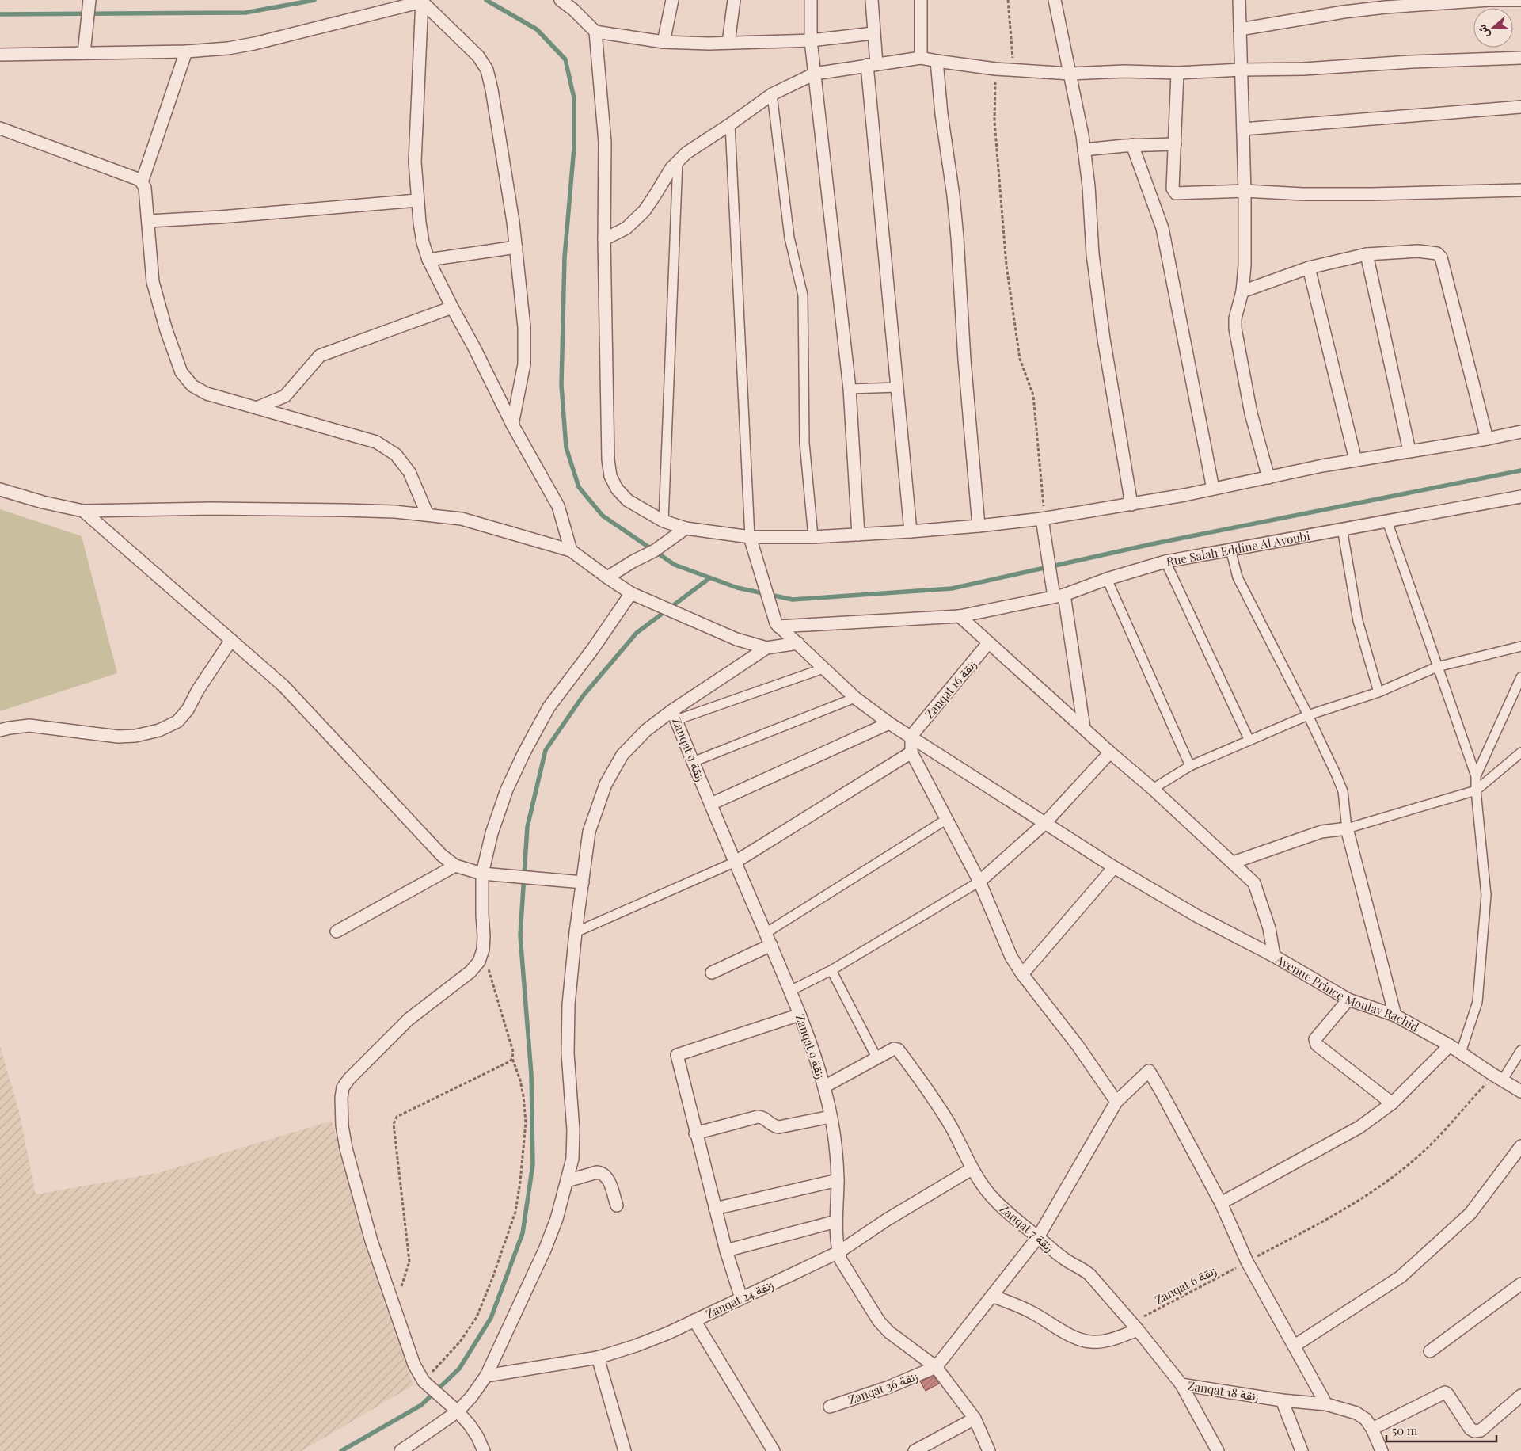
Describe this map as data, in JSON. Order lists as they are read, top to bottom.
{
  "streets": {
    "street": [
      "Rue Salah Eddine Al Ayoubi",
      "Zanqat 16 زنقة",
      "Zanqat 9 زنقة",
      "Avenue Prince Moulay Rachid",
      "Zanqat 7 زنقة",
      "Zanqat 24 زنقة",
      "Zanqat 36 زنقة",
      "Zanqat 18 زنقة"
    ],
    "path": ["Zanqat 6 زنقة"]
  },
  "crossings": [
    ["Rue Salah Eddine Al Ayoubi", "Avenue Prince Moulay Rachid"],
    ["Zanqat 16 زنقة", "Avenue Prince Moulay Rachid"],
    ["Zanqat 9 زنقة", "Zanqat 24 زنقة"],
    ["Zanqat 9 زنقة", "Zanqat 36 زنقة"],
    ["Avenue Prince Moulay Rachid", "Zanqat 6 زنقة"],
    ["Zanqat 7 زنقة", "Zanqat 6 زنقة"],
    ["Zanqat 7 زنقة", "Zanqat 24 زنقة"],
    ["Zanqat 7 زنقة", "Zanqat 18 زنقة"],
    ["Zanqat 6 زنقة", "Zanqat 18 زنقة"]
  ],
  "scale_bar": "50 m",
  "north": "left"
}
